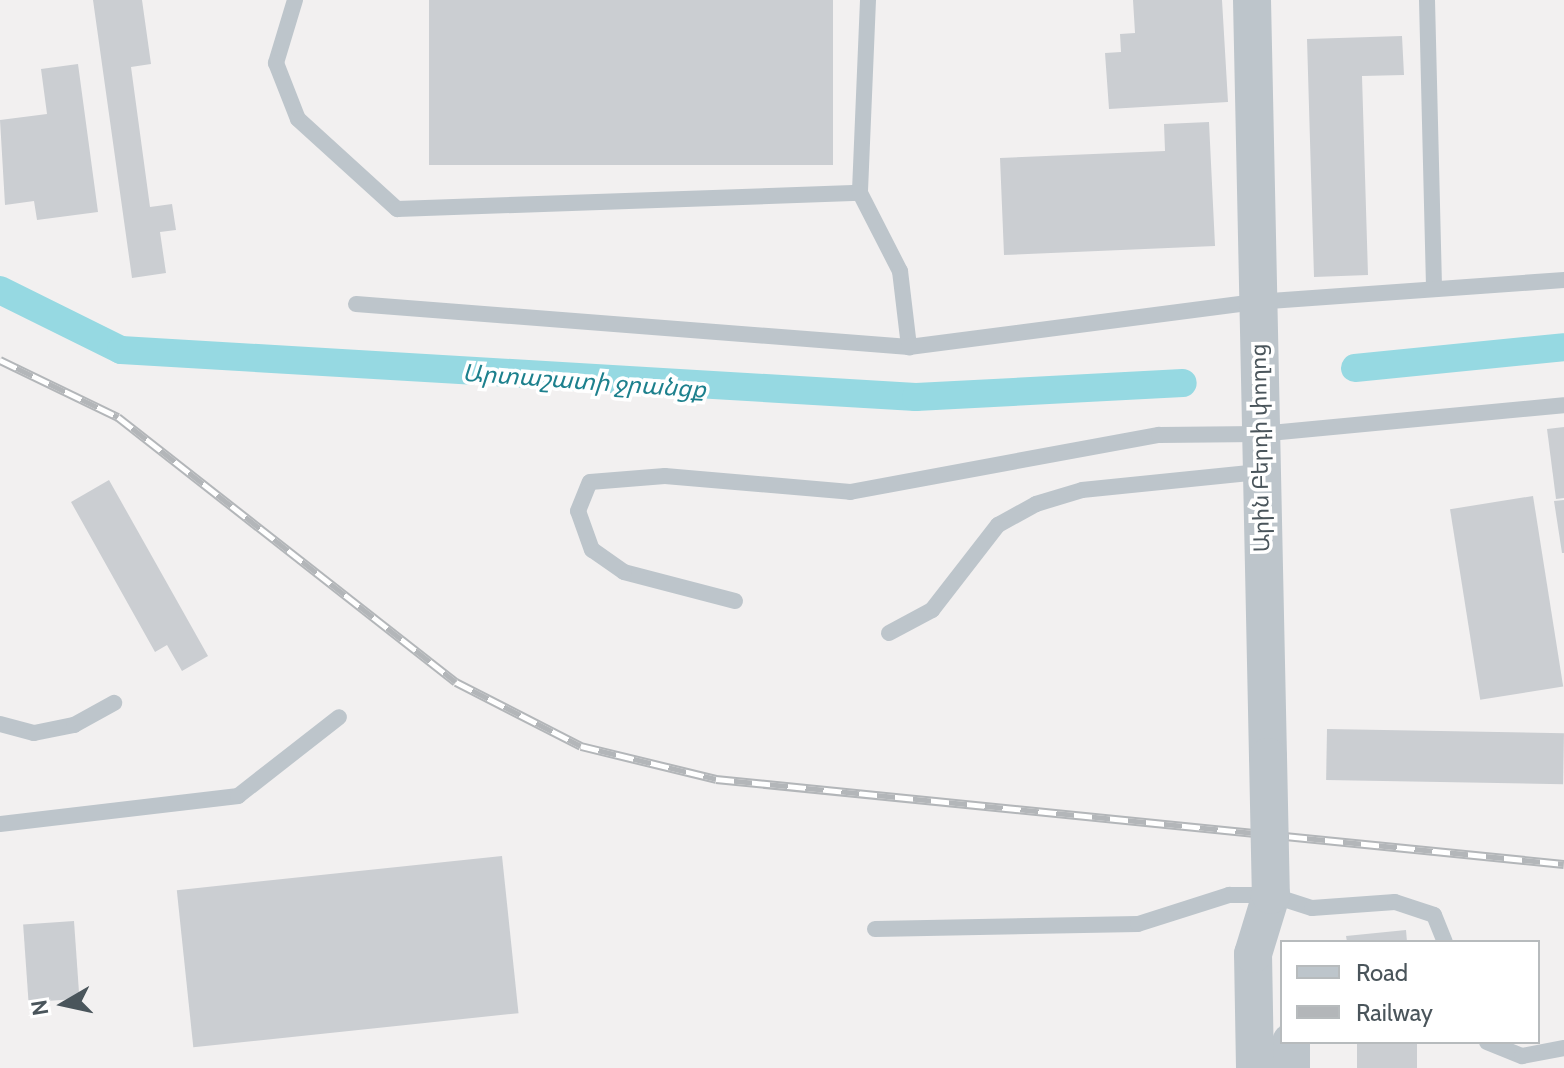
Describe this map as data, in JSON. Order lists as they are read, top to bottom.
{
  "streets": {
    "street": ["Արին Բերդի փողոց"]
  },
  "water": ["Արտաշատի ջրանցք"],
  "legend": ["Road", "Railway"],
  "north": "left"
}
